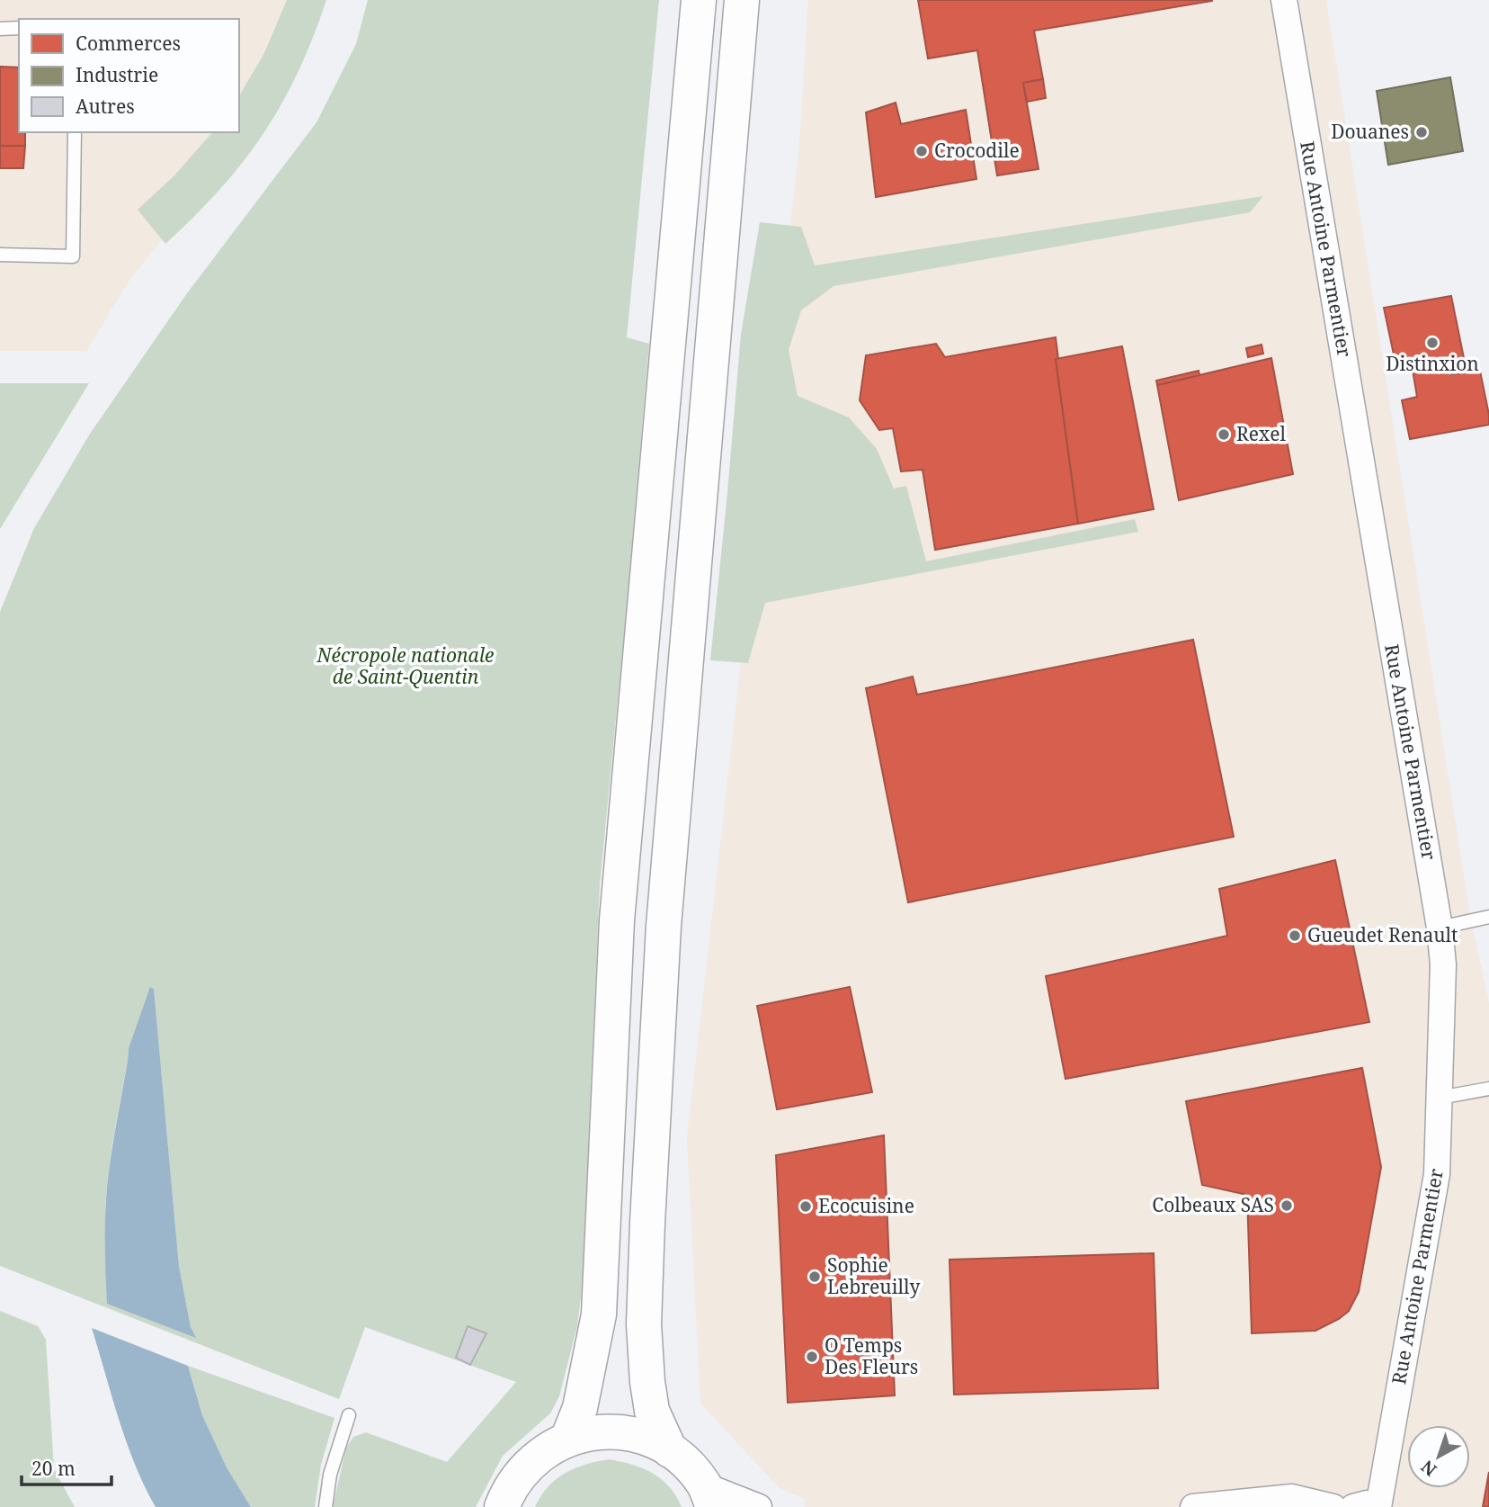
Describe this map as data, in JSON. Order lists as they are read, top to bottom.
{
  "streets": {
    "street": ["Rue Antoine Parmentier"]
  },
  "parks": ["Nécropole nationale de Saint-Quentin"],
  "places": [
    "Douanes",
    "Crocodile",
    "Distinxion",
    "Rexel",
    "Gueudet Renault",
    "Colbeaux SAS",
    "Ecocuisine",
    "Sophie Lebreuilly",
    "O Temps Des Fleurs"
  ],
  "legend": ["Commerces", "Industrie", "Autres"],
  "scale_bar": "20 m",
  "north": "bottom left"
}
